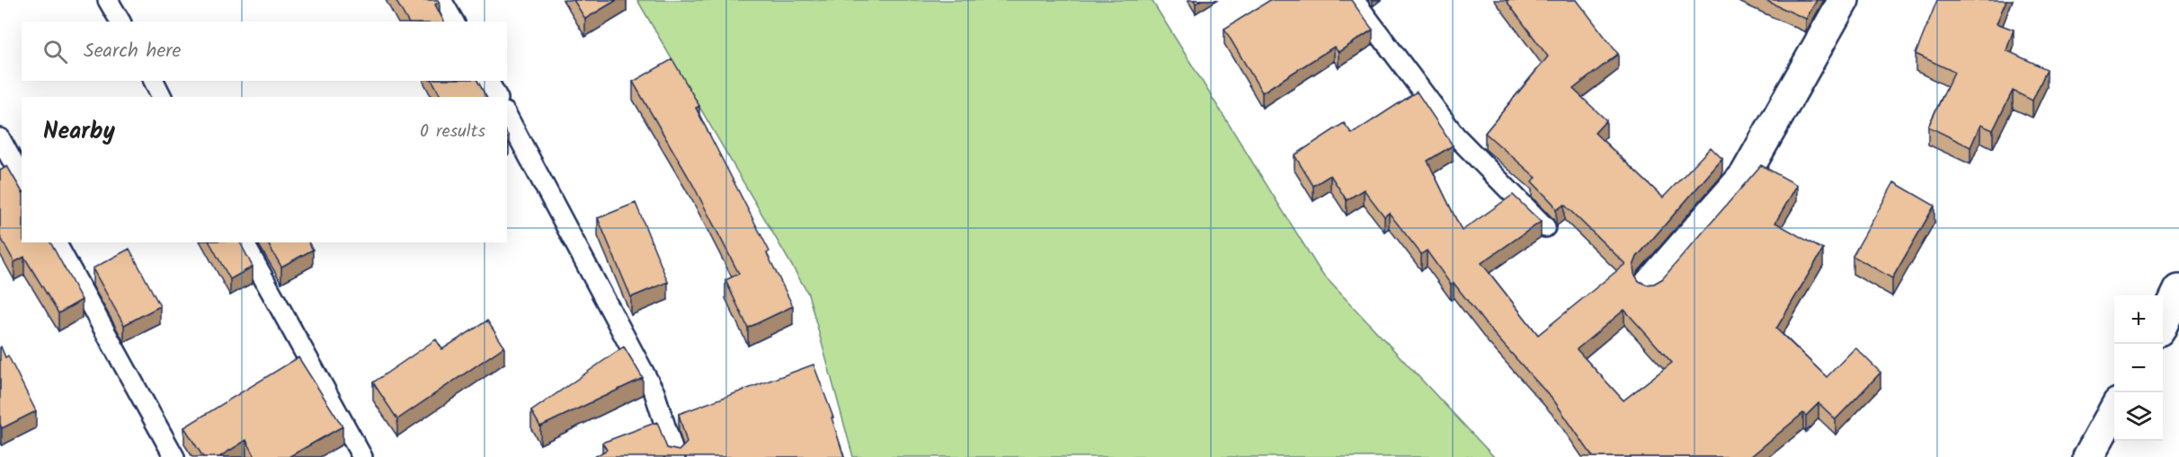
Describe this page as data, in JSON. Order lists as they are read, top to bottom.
{
  "page": {
    "search": "Search here",
    "heading": ["Nearby", "0 results"],
    "map_buttons": ["+", "−"]
  }
}
